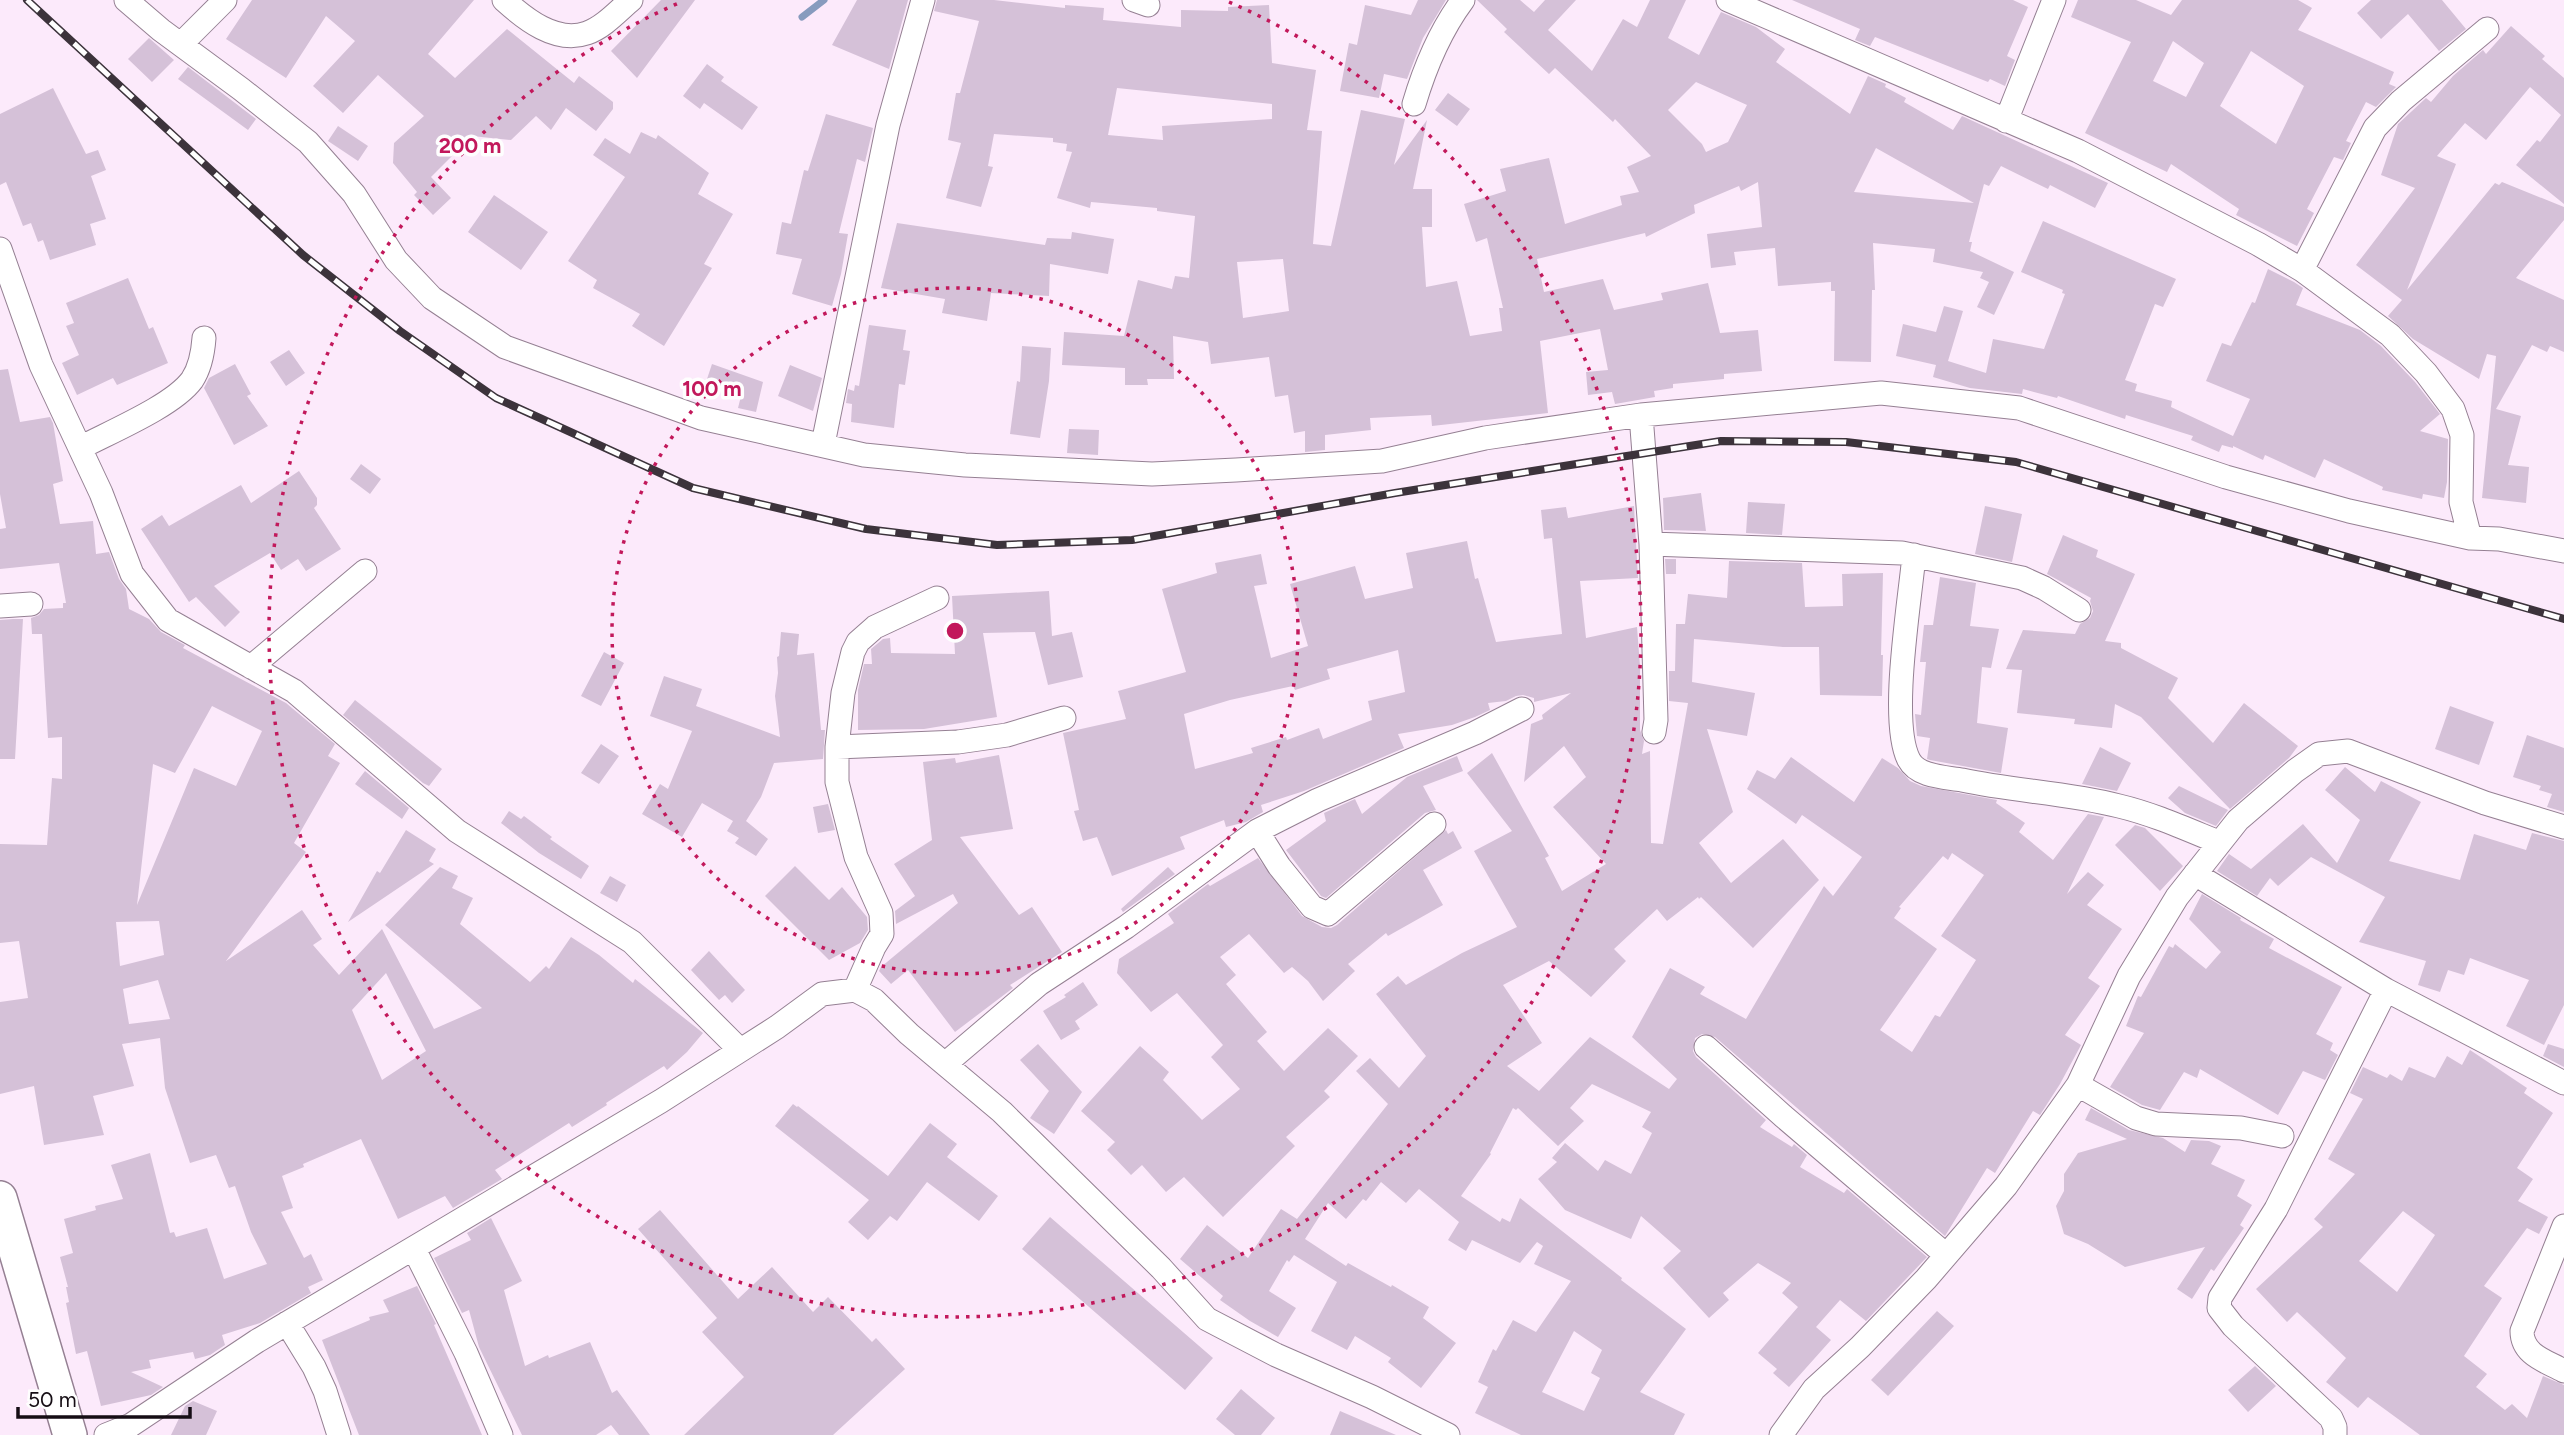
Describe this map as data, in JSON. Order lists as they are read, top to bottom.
{
  "scale_bar": "50 m",
  "rings": ["200 m", "100 m"]
}
